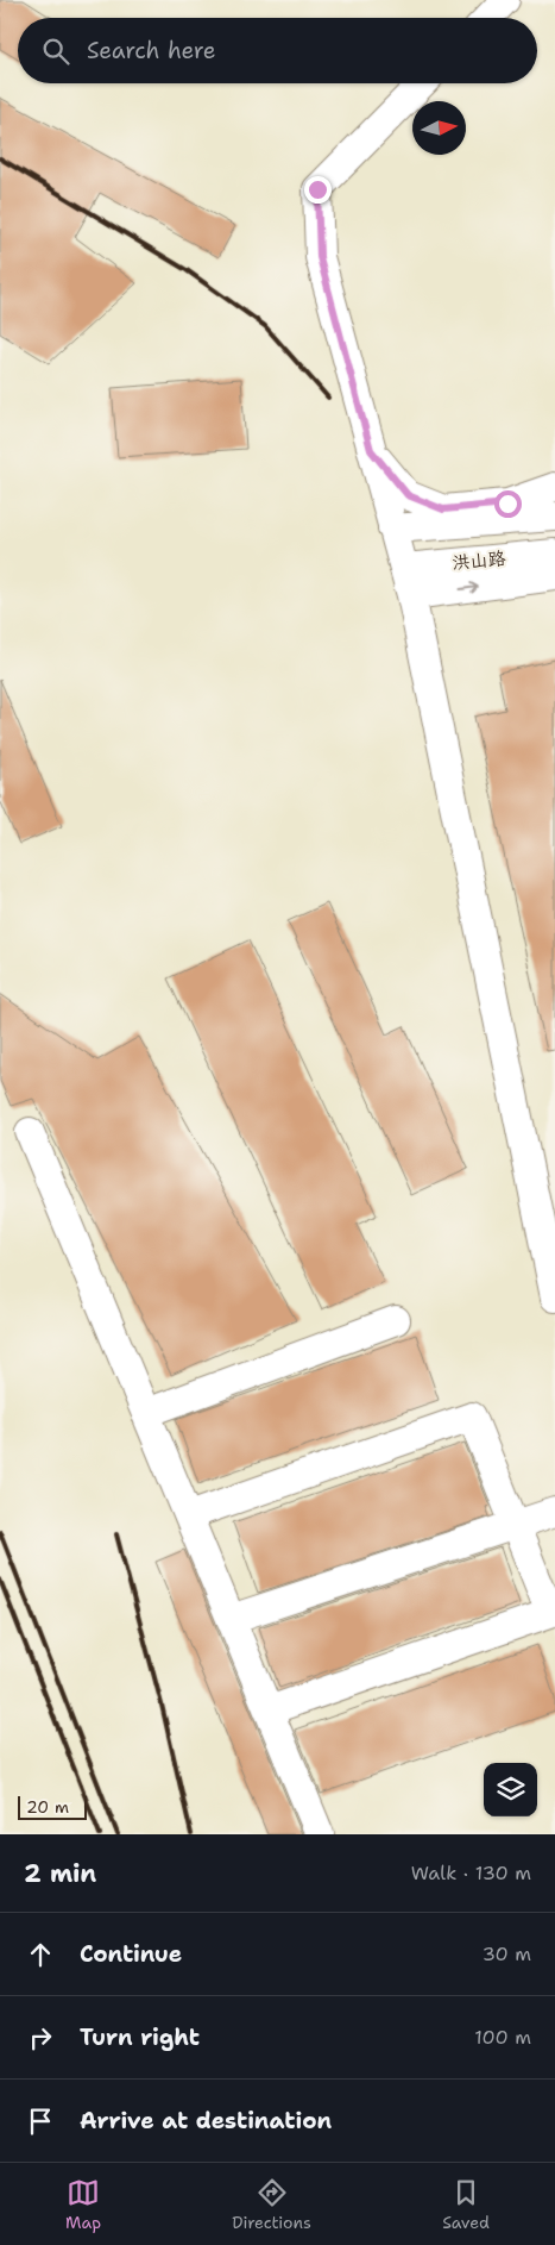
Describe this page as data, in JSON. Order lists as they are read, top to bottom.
{
  "streets": {
    "street": ["洪山路"]
  },
  "scale_bar": "20 m",
  "north": "right",
  "page": {
    "search": "Search here",
    "scale": "20 m",
    "heading": ["2 min", "Walk · 130 m"],
    "list": [
      ["Continue", "30 m"],
      ["Turn right", "100 m"],
      "Arrive at destination"
    ],
    "nav": ["Map", "Directions", "Saved"]
  }
}
